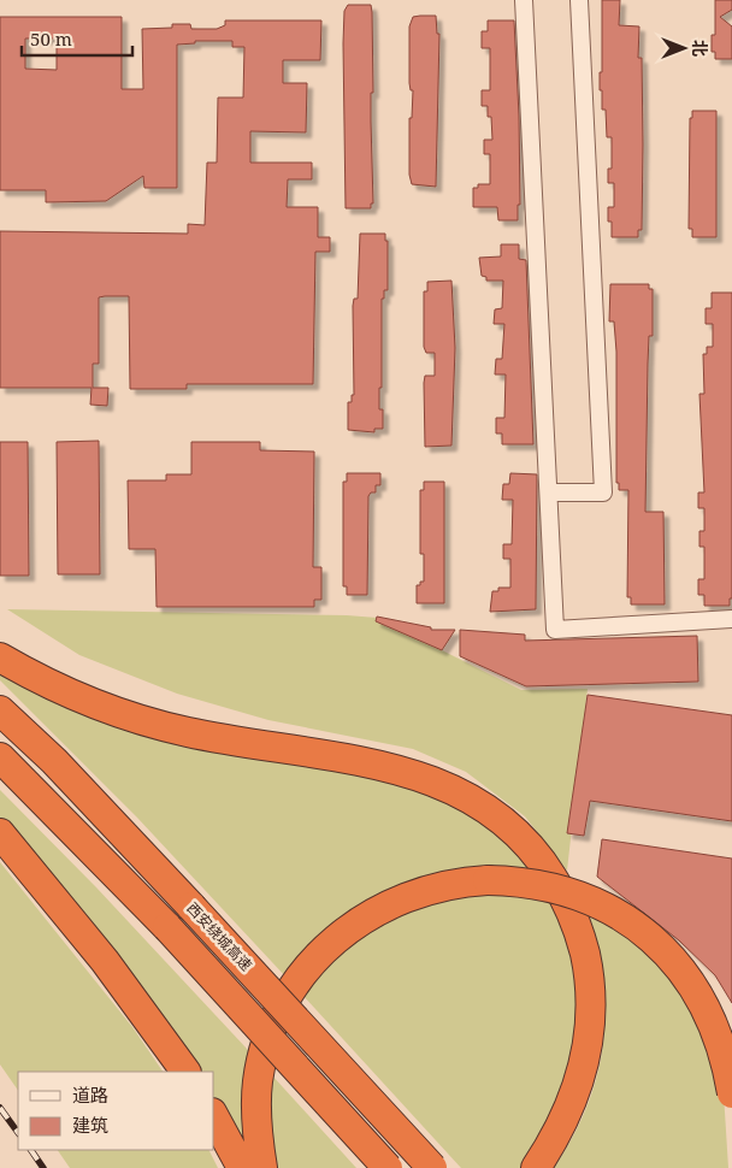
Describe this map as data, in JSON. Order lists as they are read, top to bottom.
{
  "streets": {
    "highway": ["西安绕城高速"]
  },
  "legend": ["道路", "建筑"],
  "scale_bar": "50 m",
  "north": "right"
}
